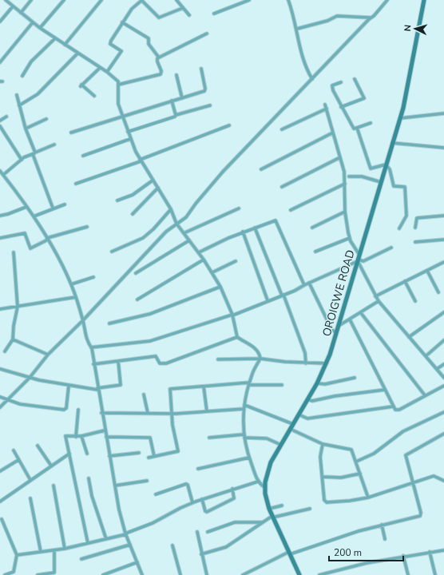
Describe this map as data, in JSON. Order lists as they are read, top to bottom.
{
  "streets": {
    "street": ["OROIGWE ROAD"]
  },
  "scale_bar": "200 m",
  "north": "left"
}
